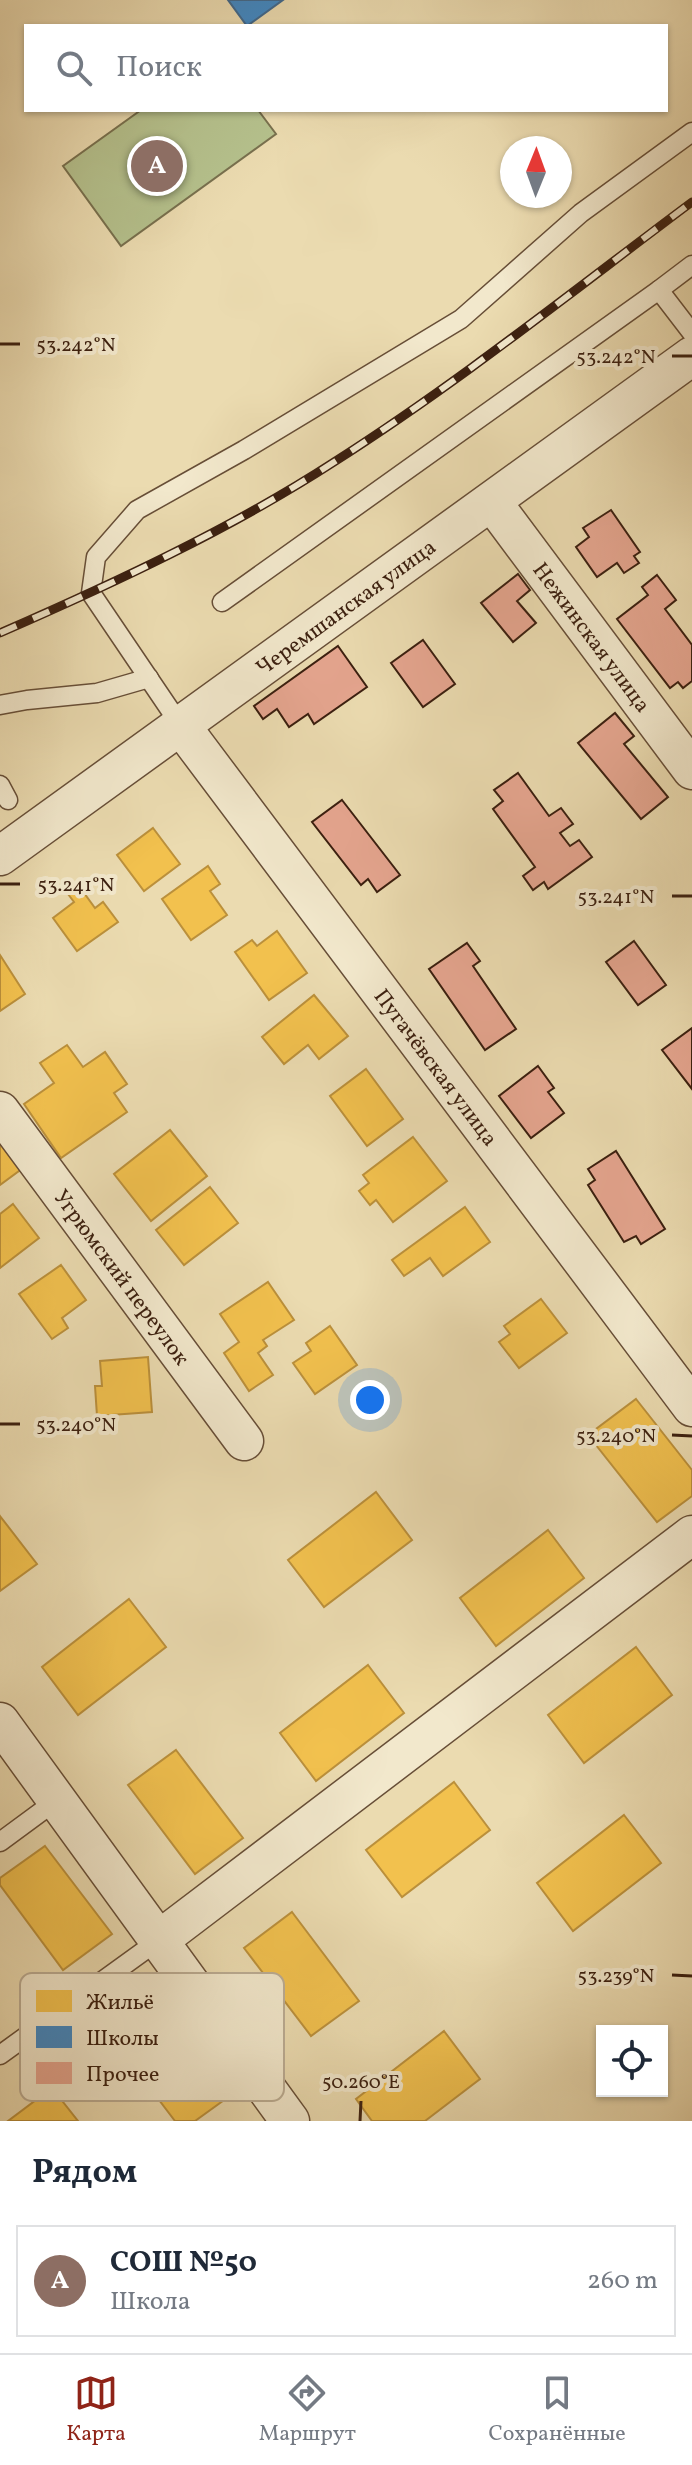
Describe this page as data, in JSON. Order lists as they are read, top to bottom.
{
  "streets": {
    "street": [
      "Черемшанская улица",
      "Нежинская улица",
      "Пугачёвская улица",
      "Угрюмский переулок"
    ]
  },
  "crossings": [
    ["Черемшанская улица", "Нежинская улица"],
    ["Черемшанская улица", "Пугачёвская улица"]
  ],
  "legend": ["Жильё", "Школы", "Прочее"],
  "north": "top",
  "page": {
    "search": "Поиск",
    "pins": "A",
    "heading": "Рядом",
    "list": [
      {
        "mark": "A",
        "name": "СОШ №50",
        "note": "Школа",
        "value": "260 m"
      }
    ],
    "nav": ["Карта", "Маршрут", "Сохранённые"]
  },
  "coordinates": [
    "53.242°N",
    "53.241°N",
    "53.240°N",
    "53.239°N",
    "50.260°E"
  ]
}
